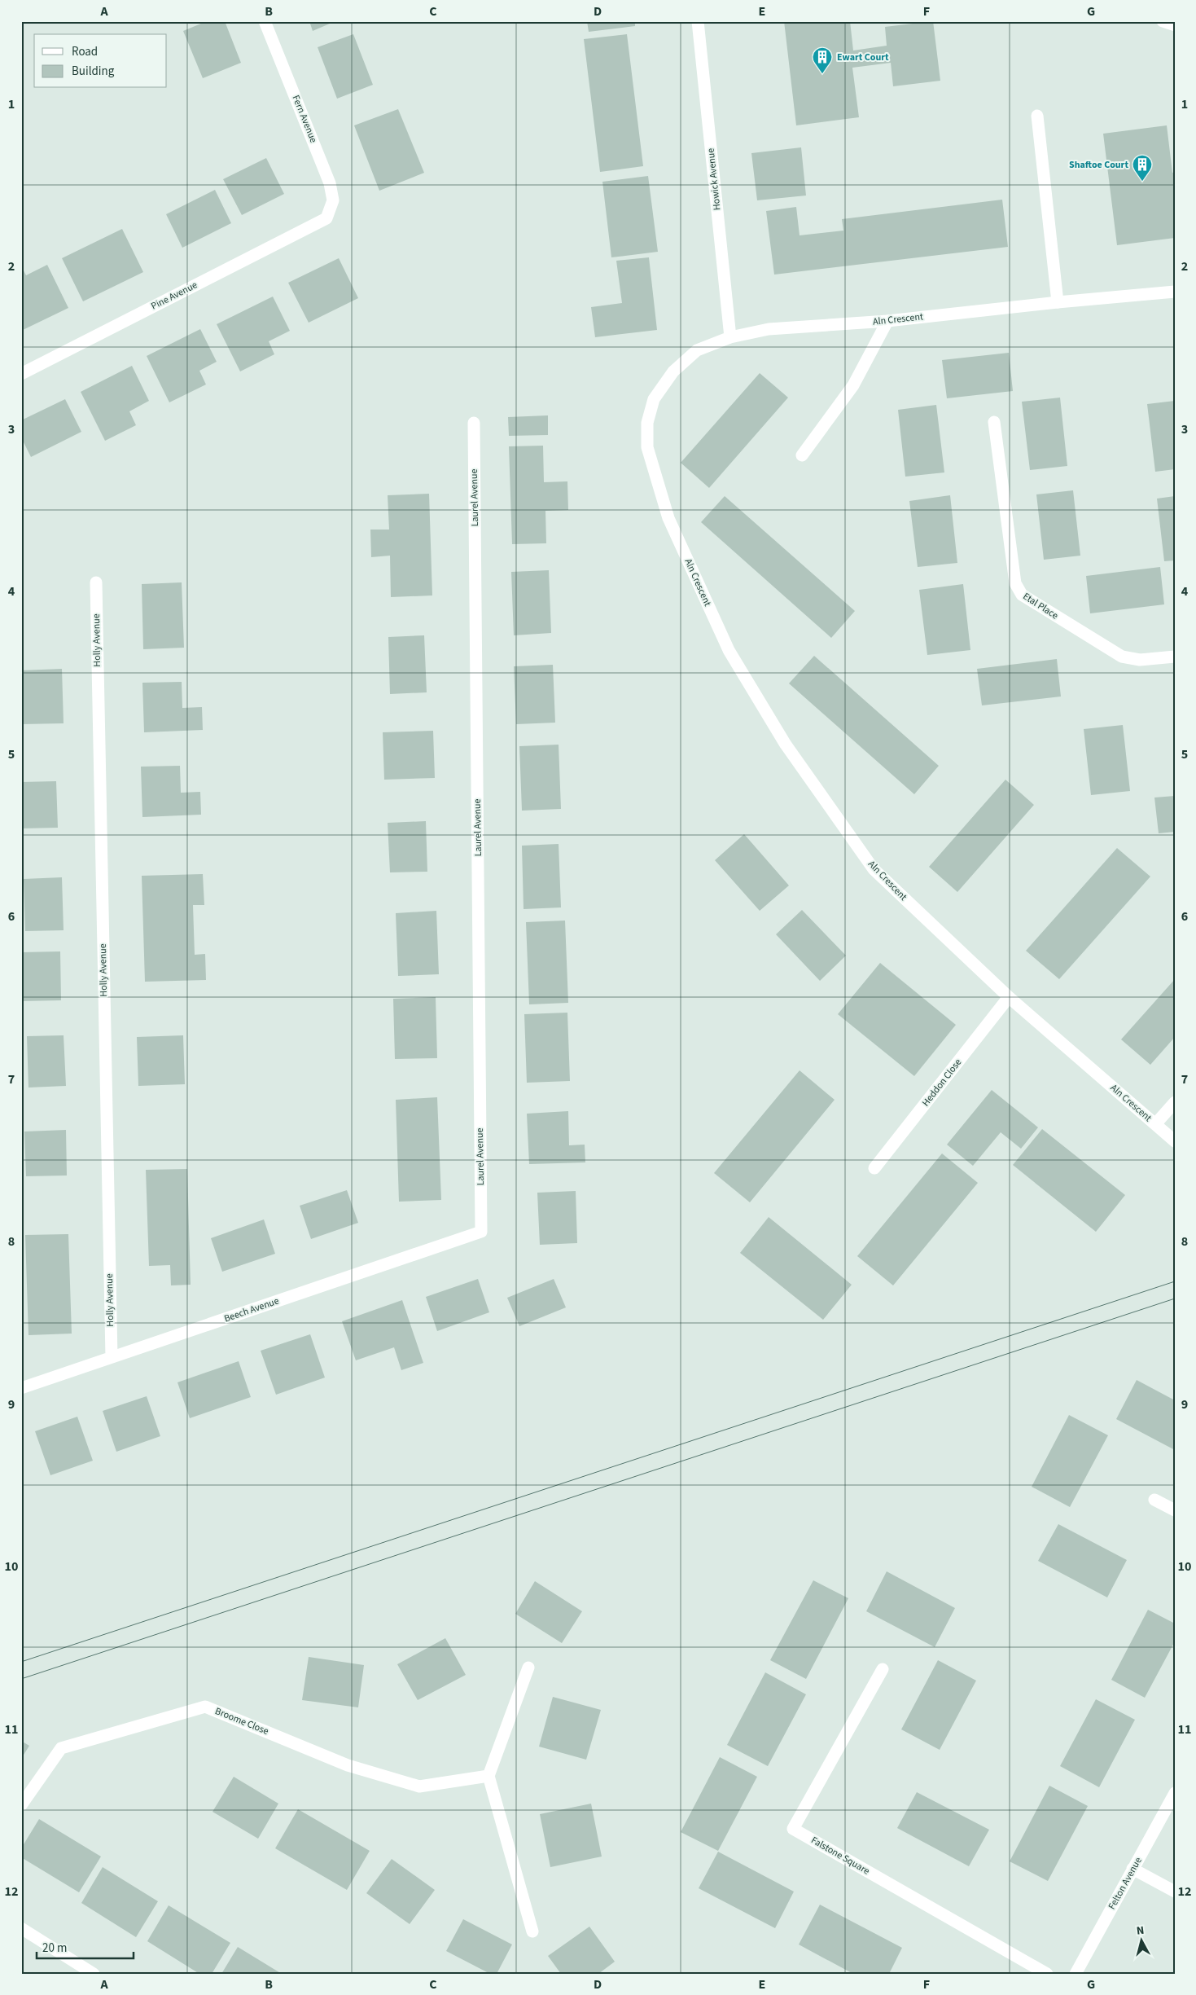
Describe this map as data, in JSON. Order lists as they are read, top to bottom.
{
  "streets": {
    "street": [
      "Fern Avenue",
      "Howick Avenue",
      "Pine Avenue",
      "Aln Crescent",
      "Laurel Avenue",
      "Etal Place",
      "Holly Avenue",
      "Heddon Close",
      "Beech Avenue",
      "Broome Close",
      "Falstone Square",
      "Felton Avenue"
    ]
  },
  "crossings": [
    ["Fern Avenue", "Pine Avenue"],
    ["Howick Avenue", "Aln Crescent"],
    ["Aln Crescent", "Heddon Close"],
    ["Laurel Avenue", "Beech Avenue"],
    ["Holly Avenue", "Beech Avenue"]
  ],
  "places": {
    "building": ["Ewart Court", "Shaftoe Court"]
  },
  "legend": ["Road", "Building"],
  "scale_bar": "20 m",
  "north": "top",
  "grid": {
    "columns": [
      "A",
      "B",
      "C",
      "D",
      "E",
      "F",
      "G"
    ],
    "rows": [
      "1",
      "2",
      "3",
      "4",
      "5",
      "6",
      "7",
      "8",
      "9",
      "10",
      "11",
      "12"
    ]
  }
}
